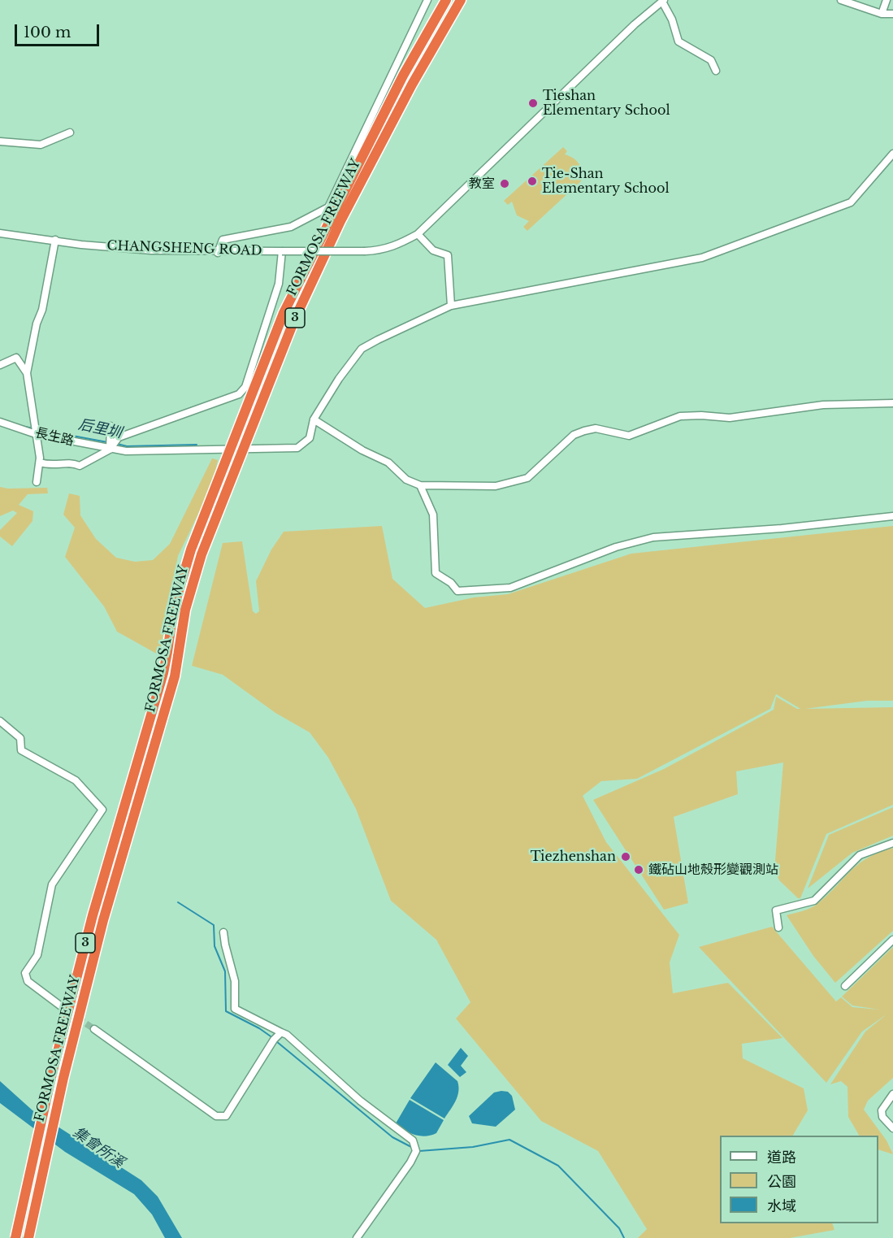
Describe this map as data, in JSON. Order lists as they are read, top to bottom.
{
  "streets": {
    "highway": ["FORMOSA FREEWAY", "3"],
    "street": ["CHANGSHENG ROAD", "長生路"]
  },
  "water": ["后里圳", "集會所溪"],
  "places": [
    "Tieshan Elementary School",
    "Tie-Shan Elementary School",
    "教室",
    "Tiezhenshan",
    "鐵砧山地殼形變觀測站"
  ],
  "legend": ["道路", "公園", "水域"],
  "scale_bar": "100 m"
}
